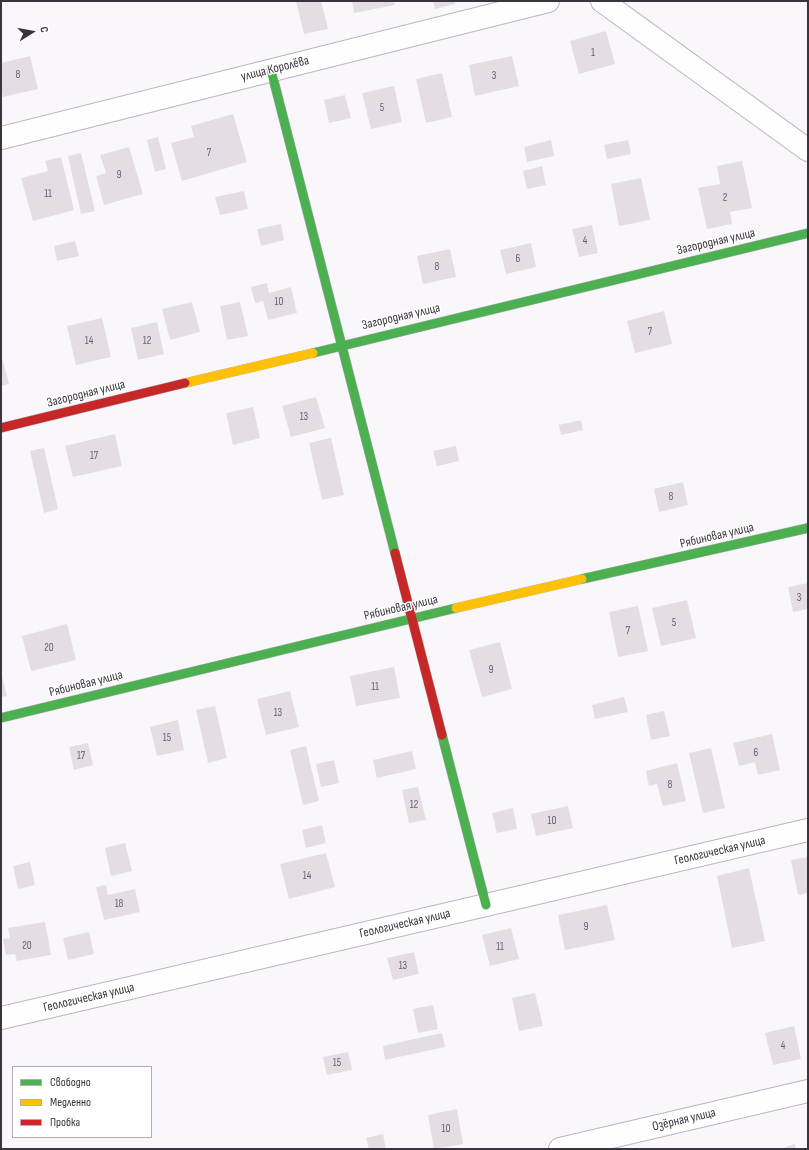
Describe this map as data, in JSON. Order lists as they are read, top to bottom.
{
  "streets": {
    "street": [
      "улица Королёва",
      "Загородная улица",
      "Рябиновая улица",
      "Геологическая улица",
      "Озёрная улица"
    ]
  },
  "house_numbers": [
    "1",
    "8",
    "3",
    "5",
    "7",
    "9",
    "11",
    "2",
    "4",
    "6",
    "8",
    "10",
    "7",
    "14",
    "12",
    "13",
    "17",
    "8",
    "3",
    "5",
    "7",
    "20",
    "9",
    "11",
    "13",
    "15",
    "6",
    "17",
    "8",
    "12",
    "10",
    "14",
    "18",
    "9",
    "20",
    "11",
    "13",
    "4",
    "15",
    "10"
  ],
  "legend": ["Свободно", "Медленно", "Пробка"],
  "north": "right"
}
